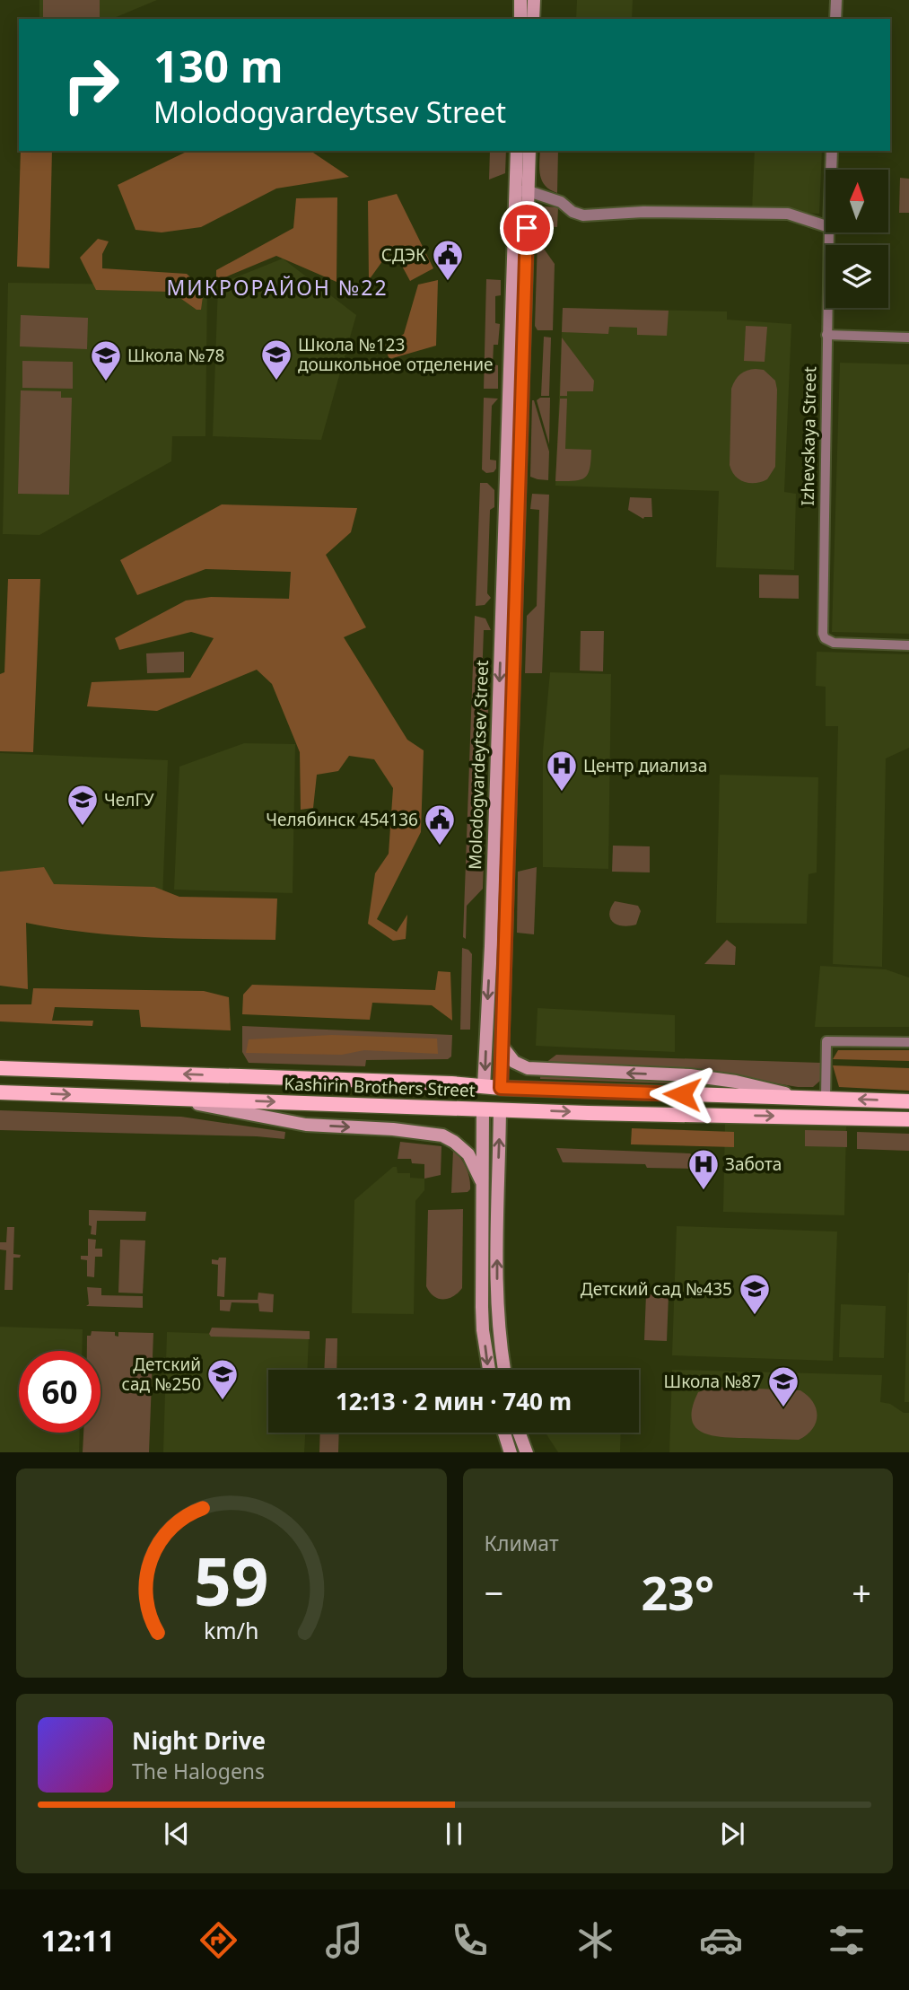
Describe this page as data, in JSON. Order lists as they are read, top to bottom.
{
  "streets": {
    "main road": ["Molodogvardeytsev Street", "Kashirin Brothers Street"],
    "street": ["Izhevskaya Street"]
  },
  "crossings": [
    ["Molodogvardeytsev Street", "Kashirin Brothers Street"]
  ],
  "districts": ["МИКРОРАЙОН №22"],
  "places": {
    "public building": ["СДЭК", "Челябинск 454136"],
    "school or university": [
      "Школа №123 дошкольное отделение",
      "Школа №78",
      "ЧелГУ",
      "Детский сад №435",
      "Детский сад №250",
      "Школа №87"
    ],
    "hospital": ["Центр диализа", "Забота"]
  },
  "north": "top",
  "page": {
    "turn": ["130 m", "Molodogvardeytsev Street"],
    "limit": "60",
    "trip": "12:13 · 2 мин · 740 m",
    "tile": "Климат",
    "heat": ["−", "23°", "+"],
    "song": ["Night Drive", "The Halogens"],
    "tabs": "12:11",
    "gauge": ["59", "km/h"]
  }
}
